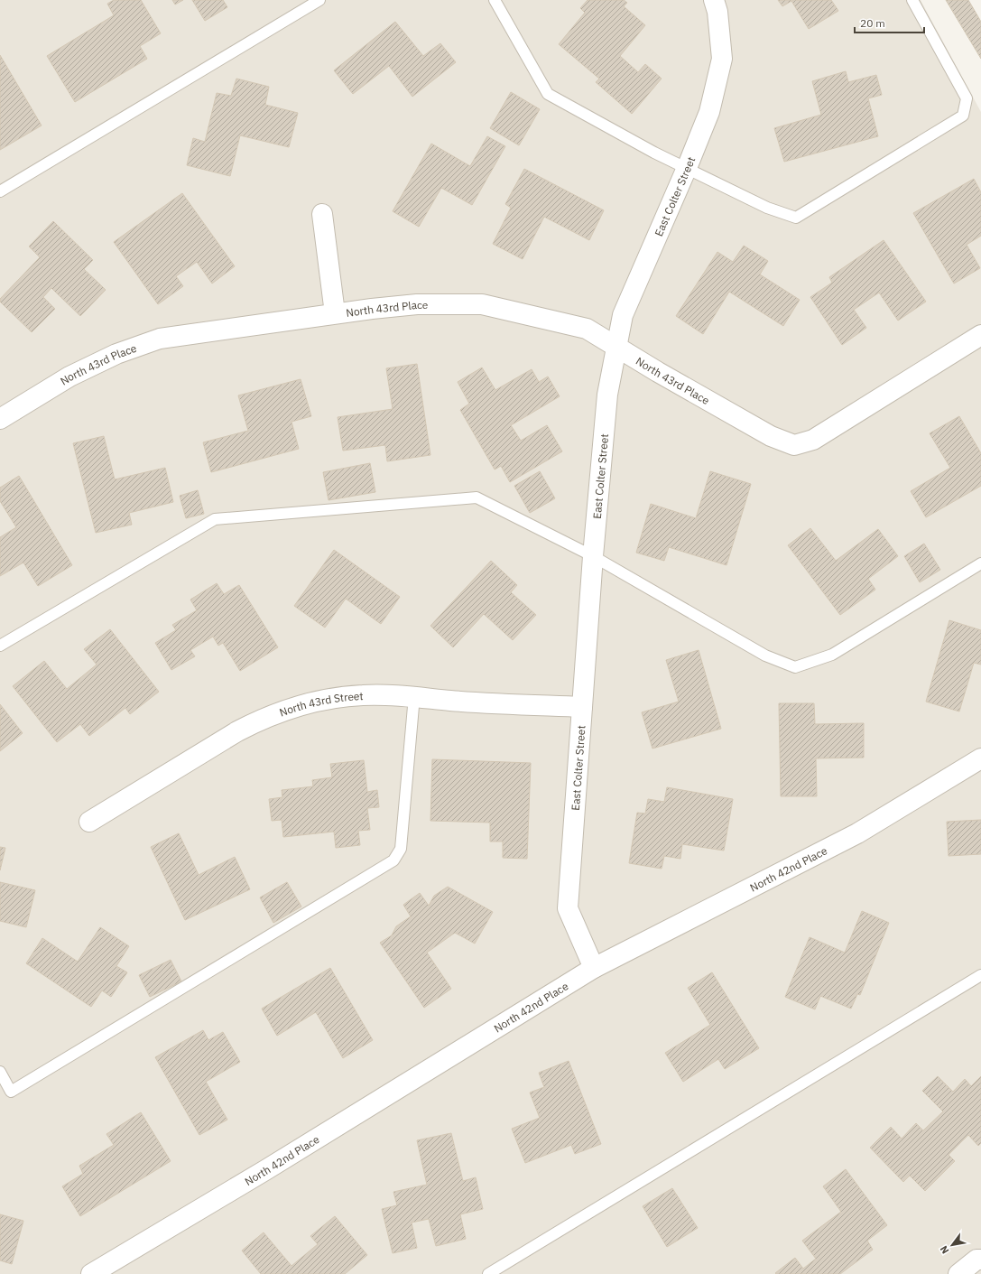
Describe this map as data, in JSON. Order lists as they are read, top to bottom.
{
  "streets": {
    "street": [
      "East Colter Street",
      "North 43rd Place",
      "North 43rd Street",
      "North 42nd Place"
    ]
  },
  "crossings": [
    ["East Colter Street", "North 43rd Place"],
    ["East Colter Street", "North 43rd Street"],
    ["East Colter Street", "North 42nd Place"]
  ],
  "scale_bar": "20 m",
  "north": "bottom left"
}
